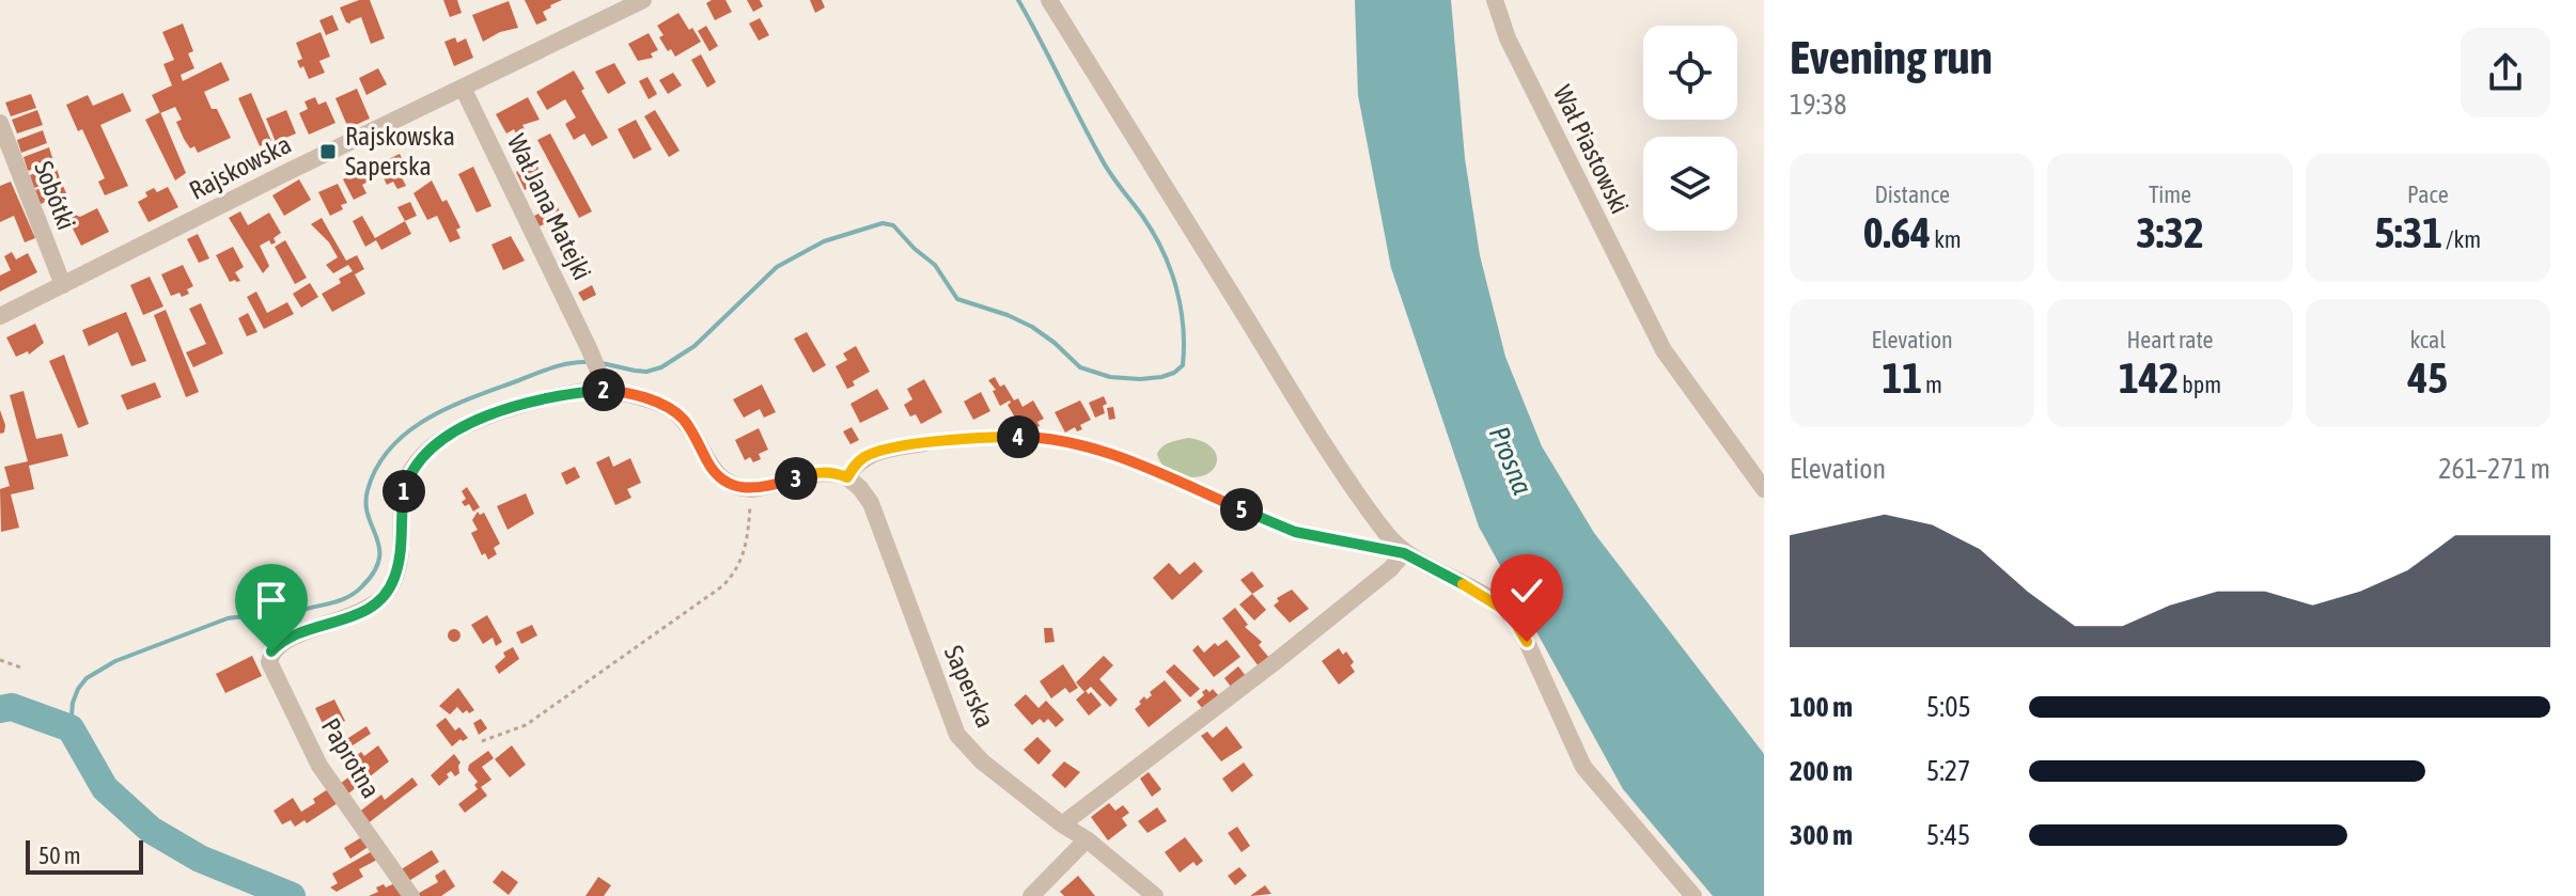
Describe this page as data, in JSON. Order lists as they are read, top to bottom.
{
  "streets": {
    "street": [
      "Wał Piastowski",
      "Rajskowska",
      "Sobótki",
      "Wał Jana Matejki",
      "Saperska",
      "Paprotna"
    ]
  },
  "crossings": [
    ["Rajskowska", "Sobótki"],
    ["Rajskowska", "Wał Jana Matejki"],
    ["Wał Jana Matejki", "Paprotna"]
  ],
  "water": ["Prosna"],
  "places": {
    "transit": ["Rajskowska Saperska"]
  },
  "scale_bar": "50 m",
  "page": {
    "heading": ["Evening run", "19:38"],
    "stats": [
      ["Distance", "0.64 km"],
      ["Time", "3:32"],
      ["Pace", "5:31 /km"],
      ["Elevation", "11 m"],
      ["Heart rate", "142 bpm"],
      ["kcal", "45"]
    ],
    "pins": [
      "2",
      "4",
      "3",
      "1",
      "5"
    ],
    "chart": ["Elevation", "261–271 m"],
    "list": [
      {
        "name": "100 m",
        "note": "5:05"
      },
      {
        "name": "200 m",
        "note": "5:27"
      },
      {
        "name": "300 m",
        "note": "5:45"
      }
    ],
    "scale": "50 m"
  }
}
